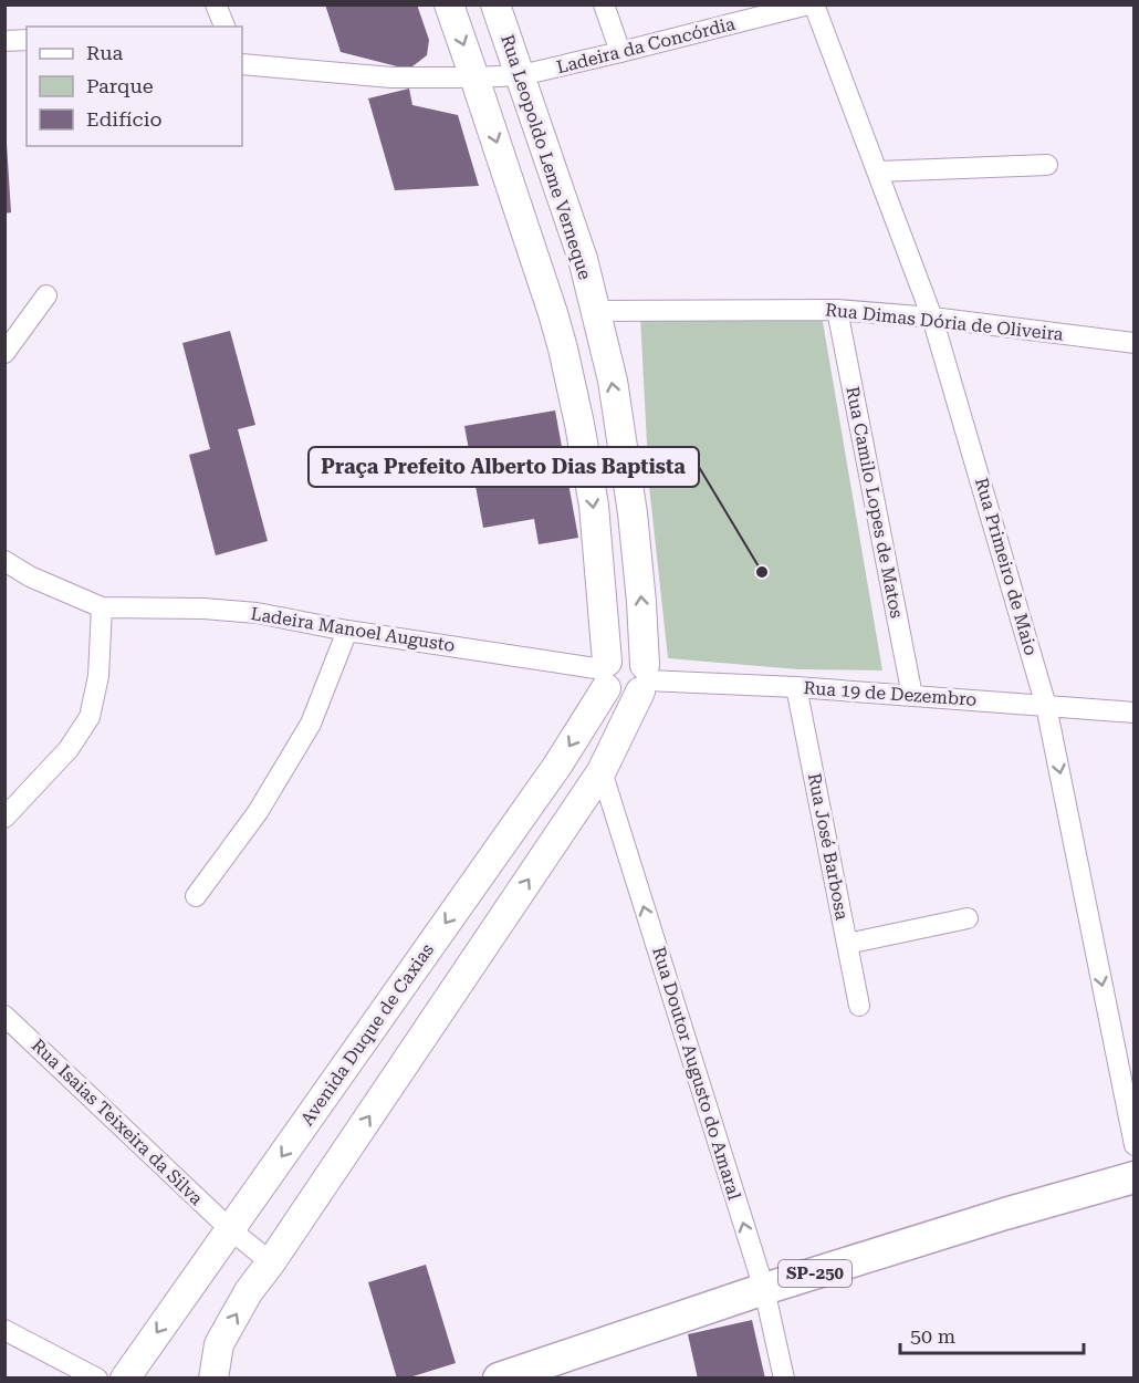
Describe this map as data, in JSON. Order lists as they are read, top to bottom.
{
  "streets": {
    "main road": ["Rua Leopoldo Leme Verneque", "Avenida Duque de Caxias", "SP-250"],
    "street": [
      "Ladeira da Concórdia",
      "Rua Dimas Dória de Oliveira",
      "Rua Camilo Lopes de Matos",
      "Rua Primeiro de Maio",
      "Ladeira Manoel Augusto",
      "Rua 19 de Dezembro",
      "Rua José Barbosa",
      "Rua Doutor Augusto do Amaral",
      "Rua Isaias Teixeira da Silva"
    ]
  },
  "crossings": [
    ["Ladeira da Concórdia", "Rua Leopoldo Leme Verneque"],
    ["Rua Leopoldo Leme Verneque", "Rua Dimas Dória de Oliveira"],
    ["Rua Leopoldo Leme Verneque", "Ladeira Manoel Augusto"],
    ["Rua Leopoldo Leme Verneque", "Rua 19 de Dezembro"],
    ["Rua Leopoldo Leme Verneque", "Avenida Duque de Caxias"],
    ["Rua Dimas Dória de Oliveira", "Rua Camilo Lopes de Matos"],
    ["Rua Dimas Dória de Oliveira", "Rua Primeiro de Maio"],
    ["Rua Camilo Lopes de Matos", "Rua 19 de Dezembro"],
    ["Rua Primeiro de Maio", "Rua 19 de Dezembro"],
    ["Ladeira Manoel Augusto", "Rua 19 de Dezembro"],
    ["Ladeira Manoel Augusto", "Avenida Duque de Caxias"],
    ["Rua 19 de Dezembro", "Rua José Barbosa"],
    ["Rua 19 de Dezembro", "Avenida Duque de Caxias"],
    ["Avenida Duque de Caxias", "Rua Isaias Teixeira da Silva"],
    ["Rua Doutor Augusto do Amaral", "SP-250"]
  ],
  "one_way": ["Rua Primeiro de Maio", "Rua Doutor Augusto do Amaral"],
  "places": ["Praça Prefeito Alberto Dias Baptista"],
  "legend": ["Rua", "Parque", "Edifício"],
  "scale_bar": "50 m"
}
